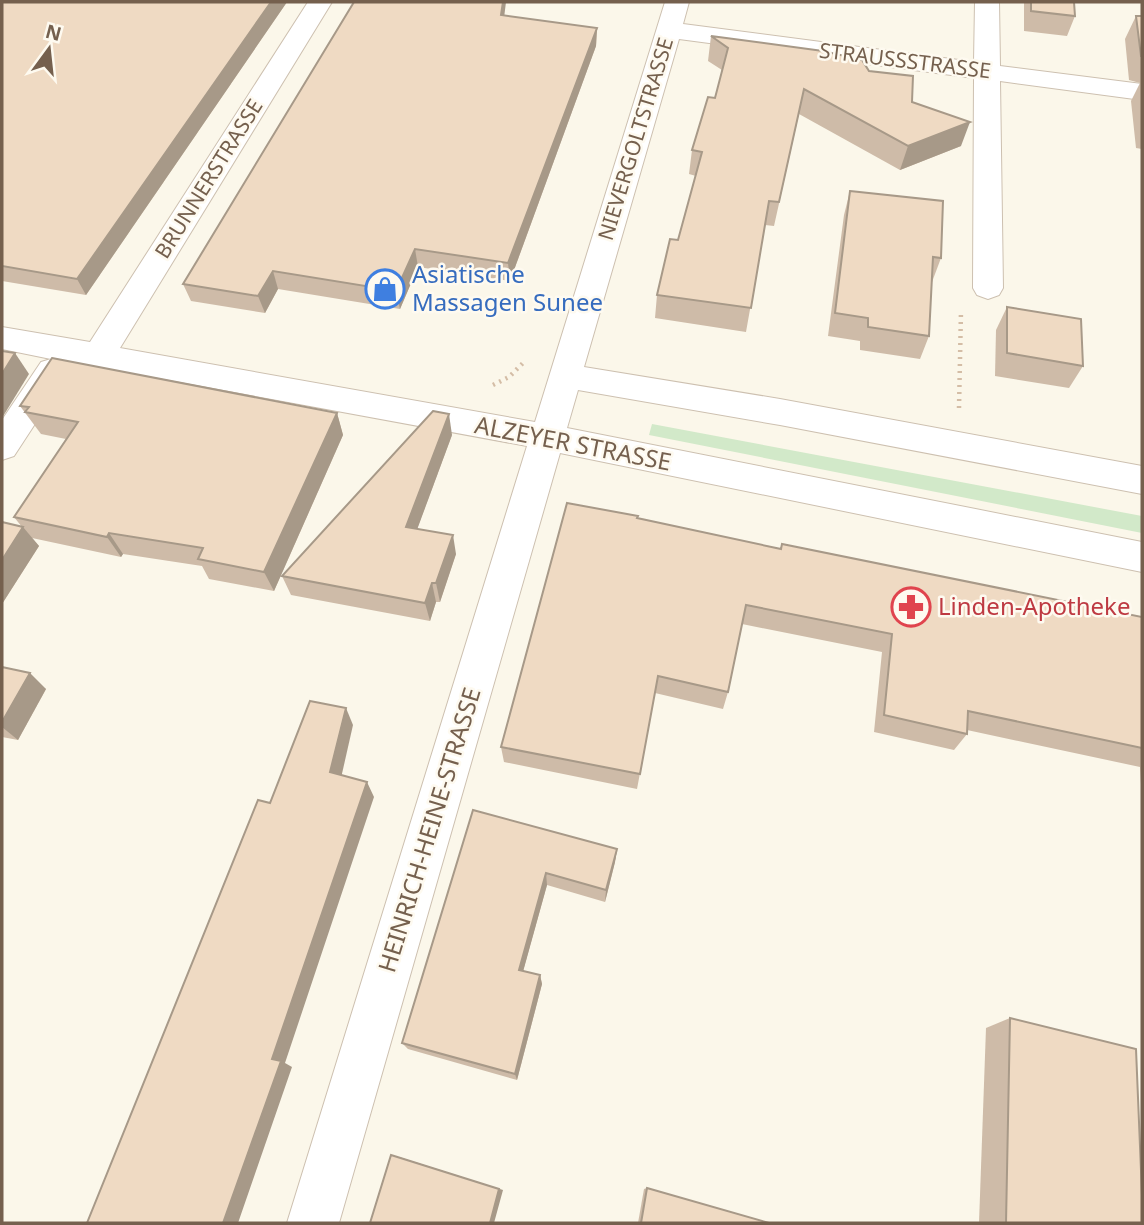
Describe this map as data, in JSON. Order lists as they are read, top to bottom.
{
  "streets": {
    "street": [
      "STRAUSSSTRASSE",
      "NIEVERGOLTSTRASSE",
      "BRUNNERSTRASSE",
      "ALZEYER STRASSE",
      "HEINRICH-HEINE-STRASSE"
    ]
  },
  "crossings": [
    ["STRAUSSSTRASSE", "NIEVERGOLTSTRASSE"],
    ["NIEVERGOLTSTRASSE", "ALZEYER STRASSE"],
    ["NIEVERGOLTSTRASSE", "HEINRICH-HEINE-STRASSE"],
    ["BRUNNERSTRASSE", "ALZEYER STRASSE"],
    ["ALZEYER STRASSE", "HEINRICH-HEINE-STRASSE"]
  ],
  "places": {
    "shop": ["Asiatische Massagen Sunee"],
    "pharmacy": ["Linden-Apotheke"]
  },
  "north": "top"
}
